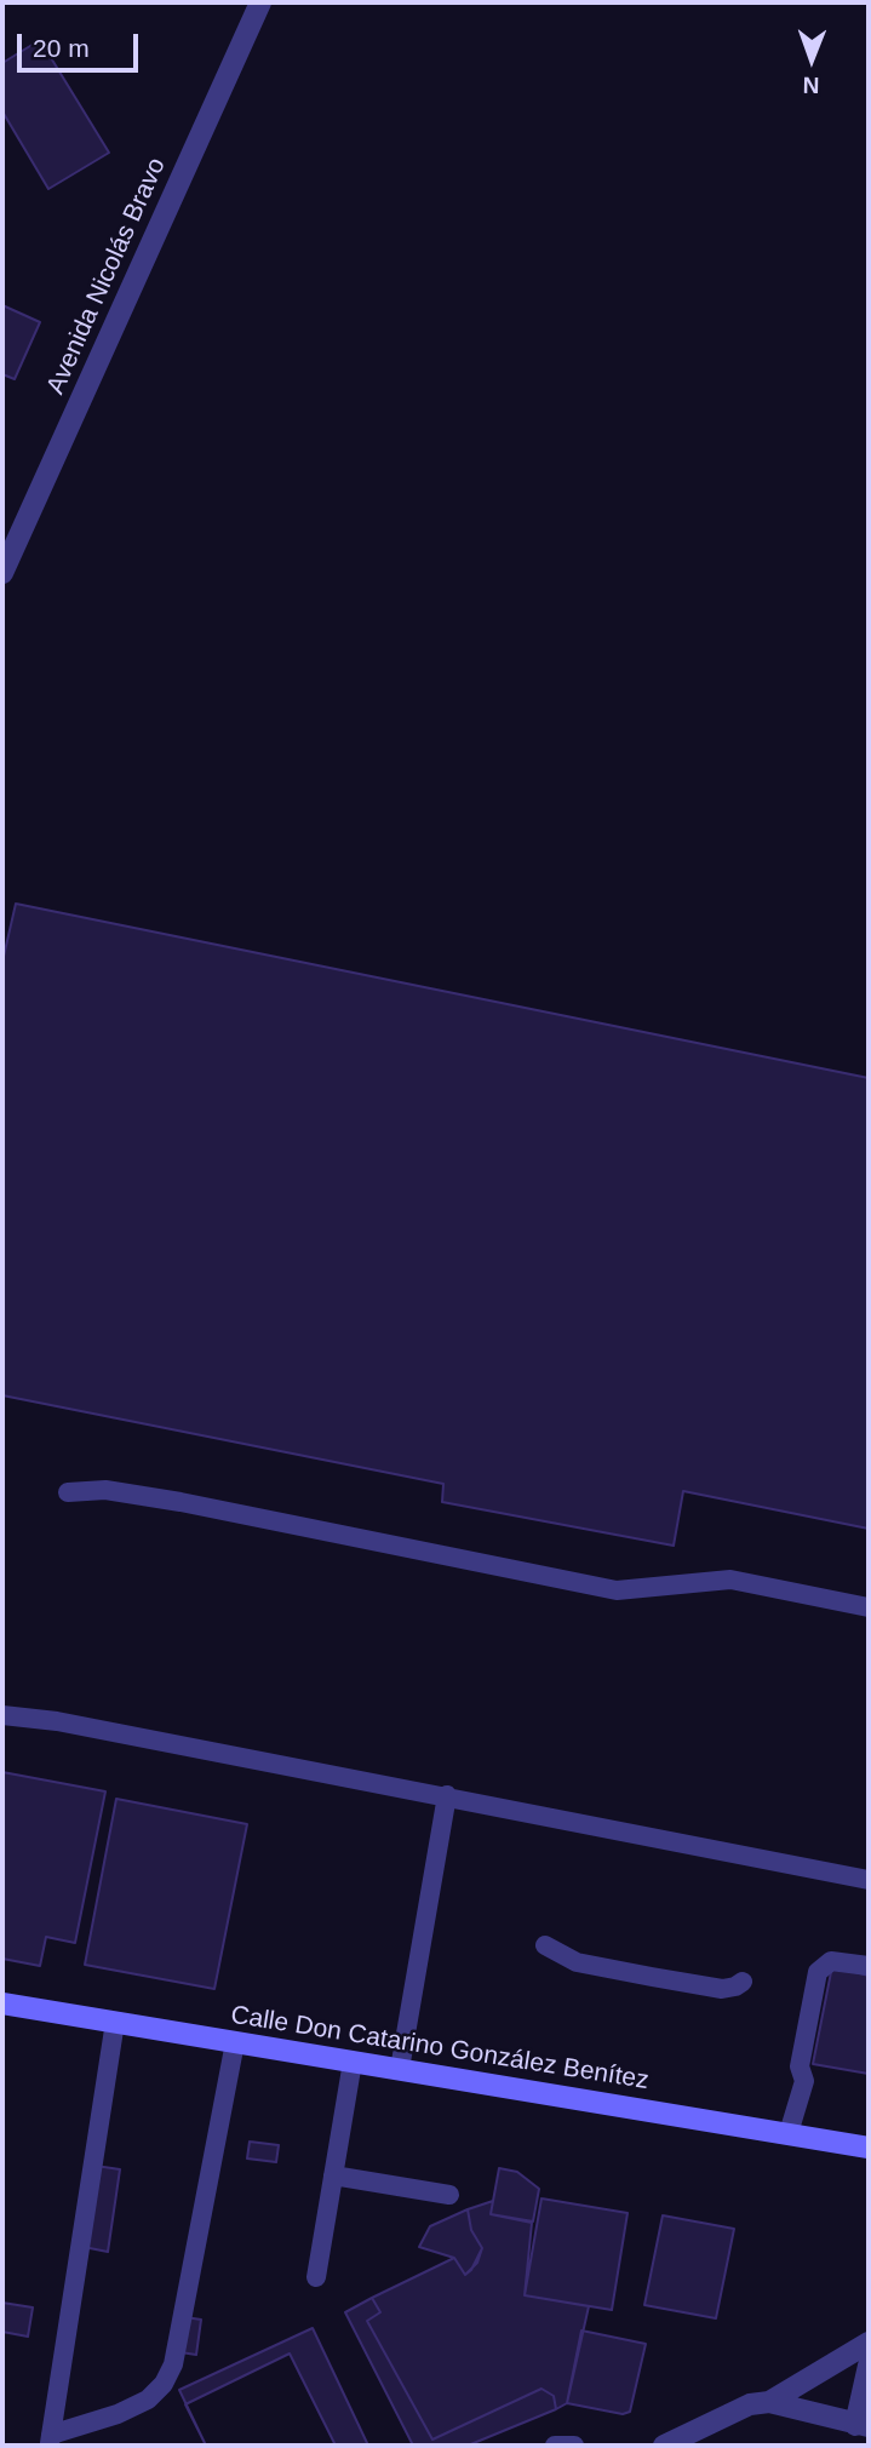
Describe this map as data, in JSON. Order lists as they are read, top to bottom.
{
  "streets": {
    "main road": ["Calle Don Catarino González Benítez"],
    "street": ["Avenida Nicolás Bravo"]
  },
  "scale_bar": "20 m",
  "north": "bottom"
}
